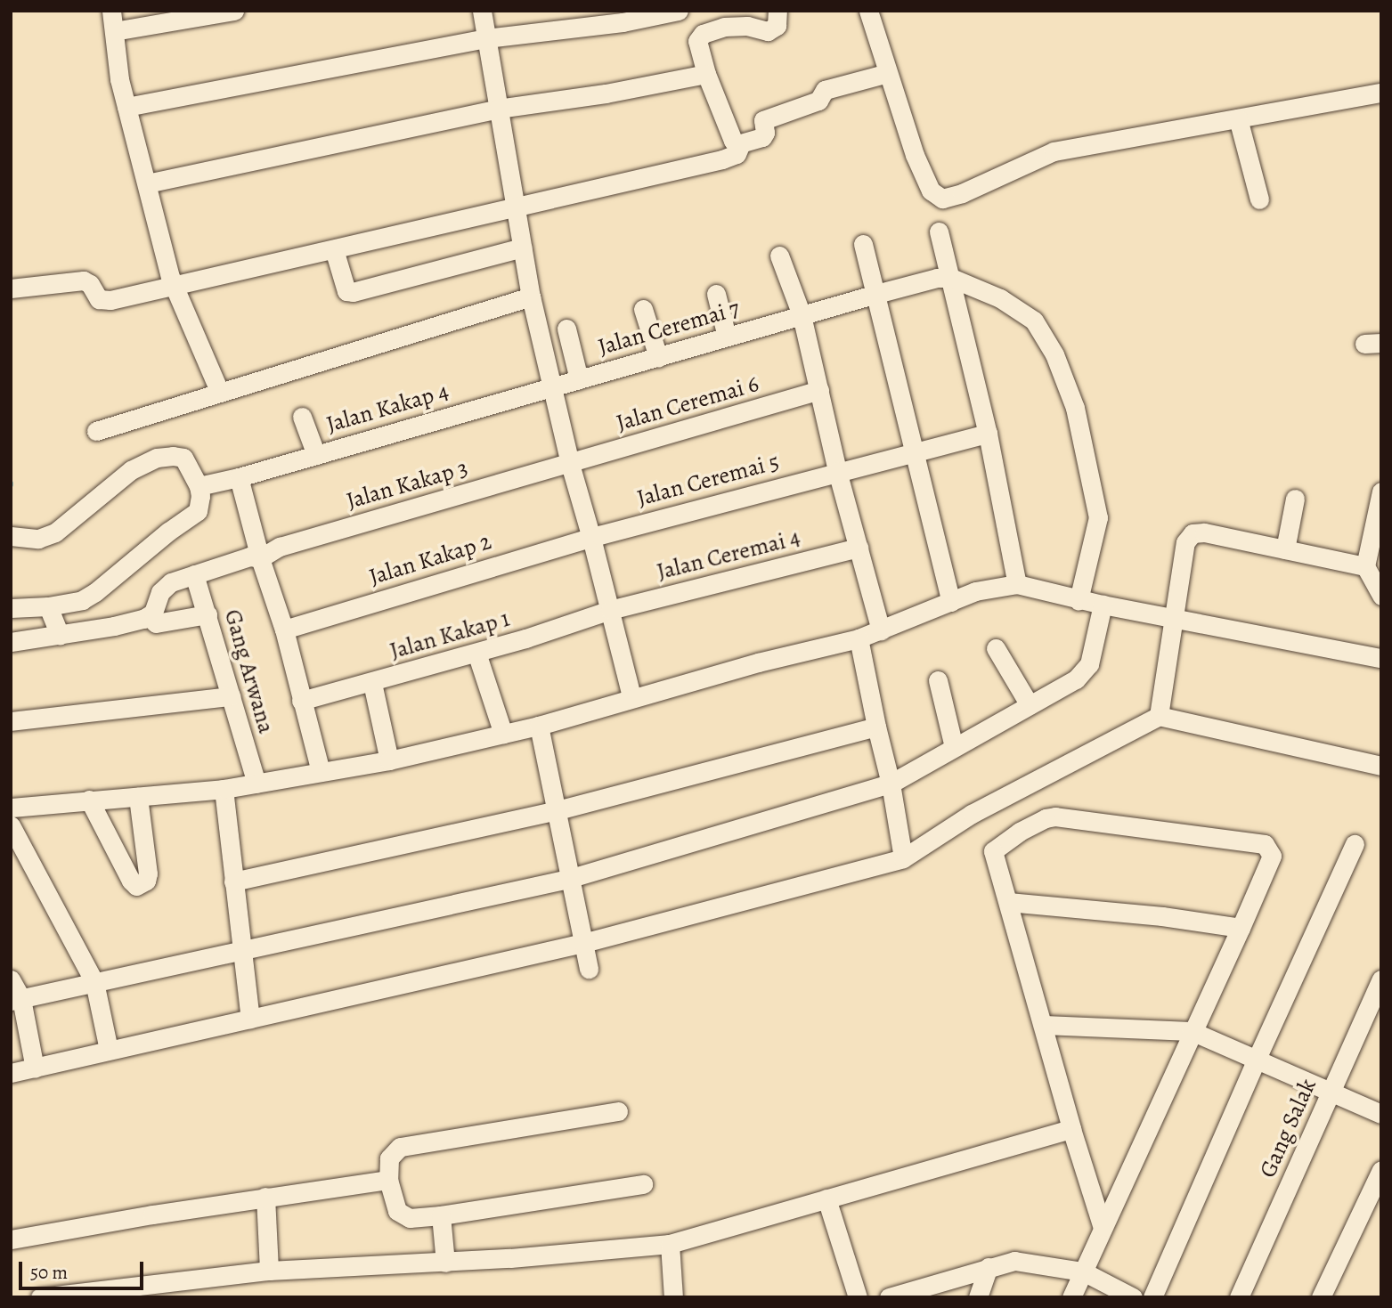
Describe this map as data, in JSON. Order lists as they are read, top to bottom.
{
  "streets": {
    "street": [
      "Jalan Ceremai 7",
      "Jalan Ceremai 6",
      "Jalan Kakap 4",
      "Jalan Ceremai 5",
      "Jalan Kakap 3",
      "Jalan Ceremai 4",
      "Jalan Kakap 2",
      "Jalan Kakap 1",
      "Gang Arwana",
      "Gang Salak"
    ]
  },
  "crossings": [
    ["Jalan Ceremai 7", "Jalan Kakap 4"],
    ["Jalan Ceremai 6", "Jalan Kakap 3"],
    ["Jalan Ceremai 5", "Jalan Kakap 2"],
    ["Jalan Kakap 3", "Gang Arwana"],
    ["Jalan Ceremai 4", "Jalan Kakap 1"]
  ],
  "scale_bar": "50 m"
}
